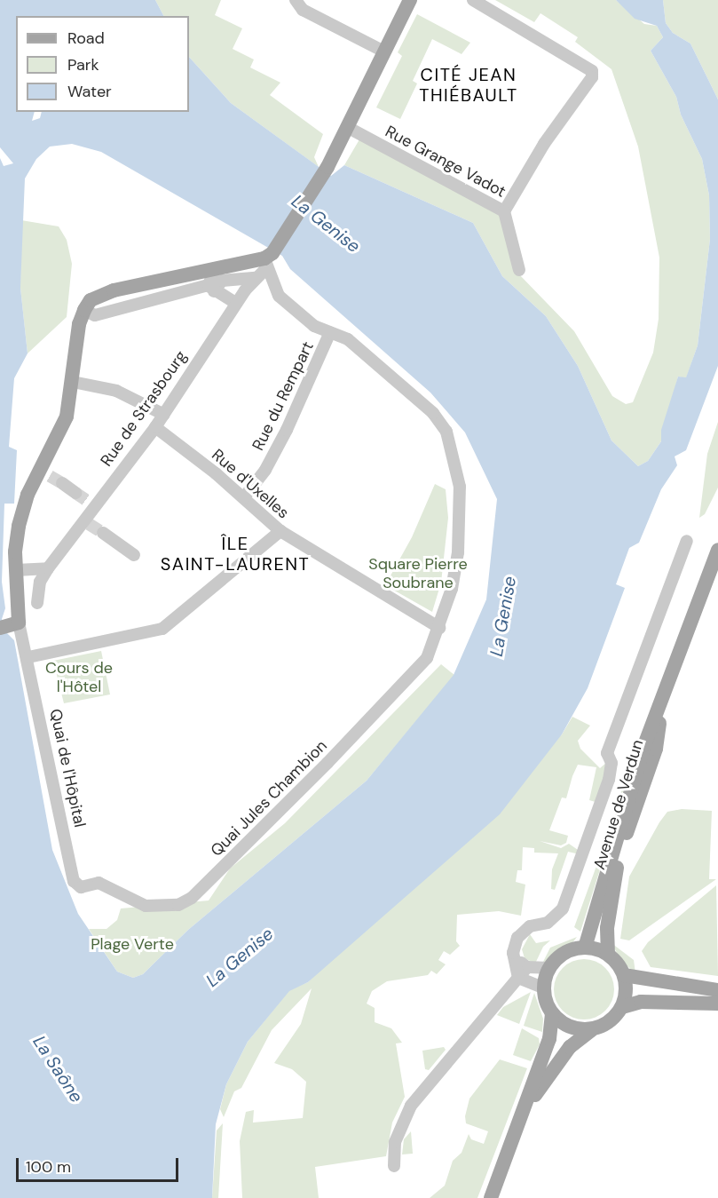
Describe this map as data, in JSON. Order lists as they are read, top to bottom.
{
  "streets": {
    "main road": ["Avenue de Verdun"],
    "street": [
      "Rue Grange Vadot",
      "Rue du Rempart",
      "Rue de Strasbourg",
      "Rue d'Uxelles",
      "Quai de l'Hôpital",
      "Quai Jules Chambion"
    ]
  },
  "crossings": [
    ["Rue du Rempart", "Rue d'Uxelles"],
    ["Rue du Rempart", "Quai Jules Chambion"],
    ["Rue de Strasbourg", "Rue d'Uxelles"],
    ["Rue de Strasbourg", "Quai Jules Chambion"],
    ["Rue d'Uxelles", "Quai Jules Chambion"],
    ["Quai de l'Hôpital", "Quai Jules Chambion"]
  ],
  "districts": ["CITÉ JEAN THIÉBAULT", "ÎLE SAINT-LAURENT"],
  "water": ["La Genise", "La Saône"],
  "parks": ["Square Pierre Soubrane", "Cours de l'Hôtel", "Plage Verte"],
  "legend": ["Road", "Park", "Water"],
  "scale_bar": "100 m"
}
